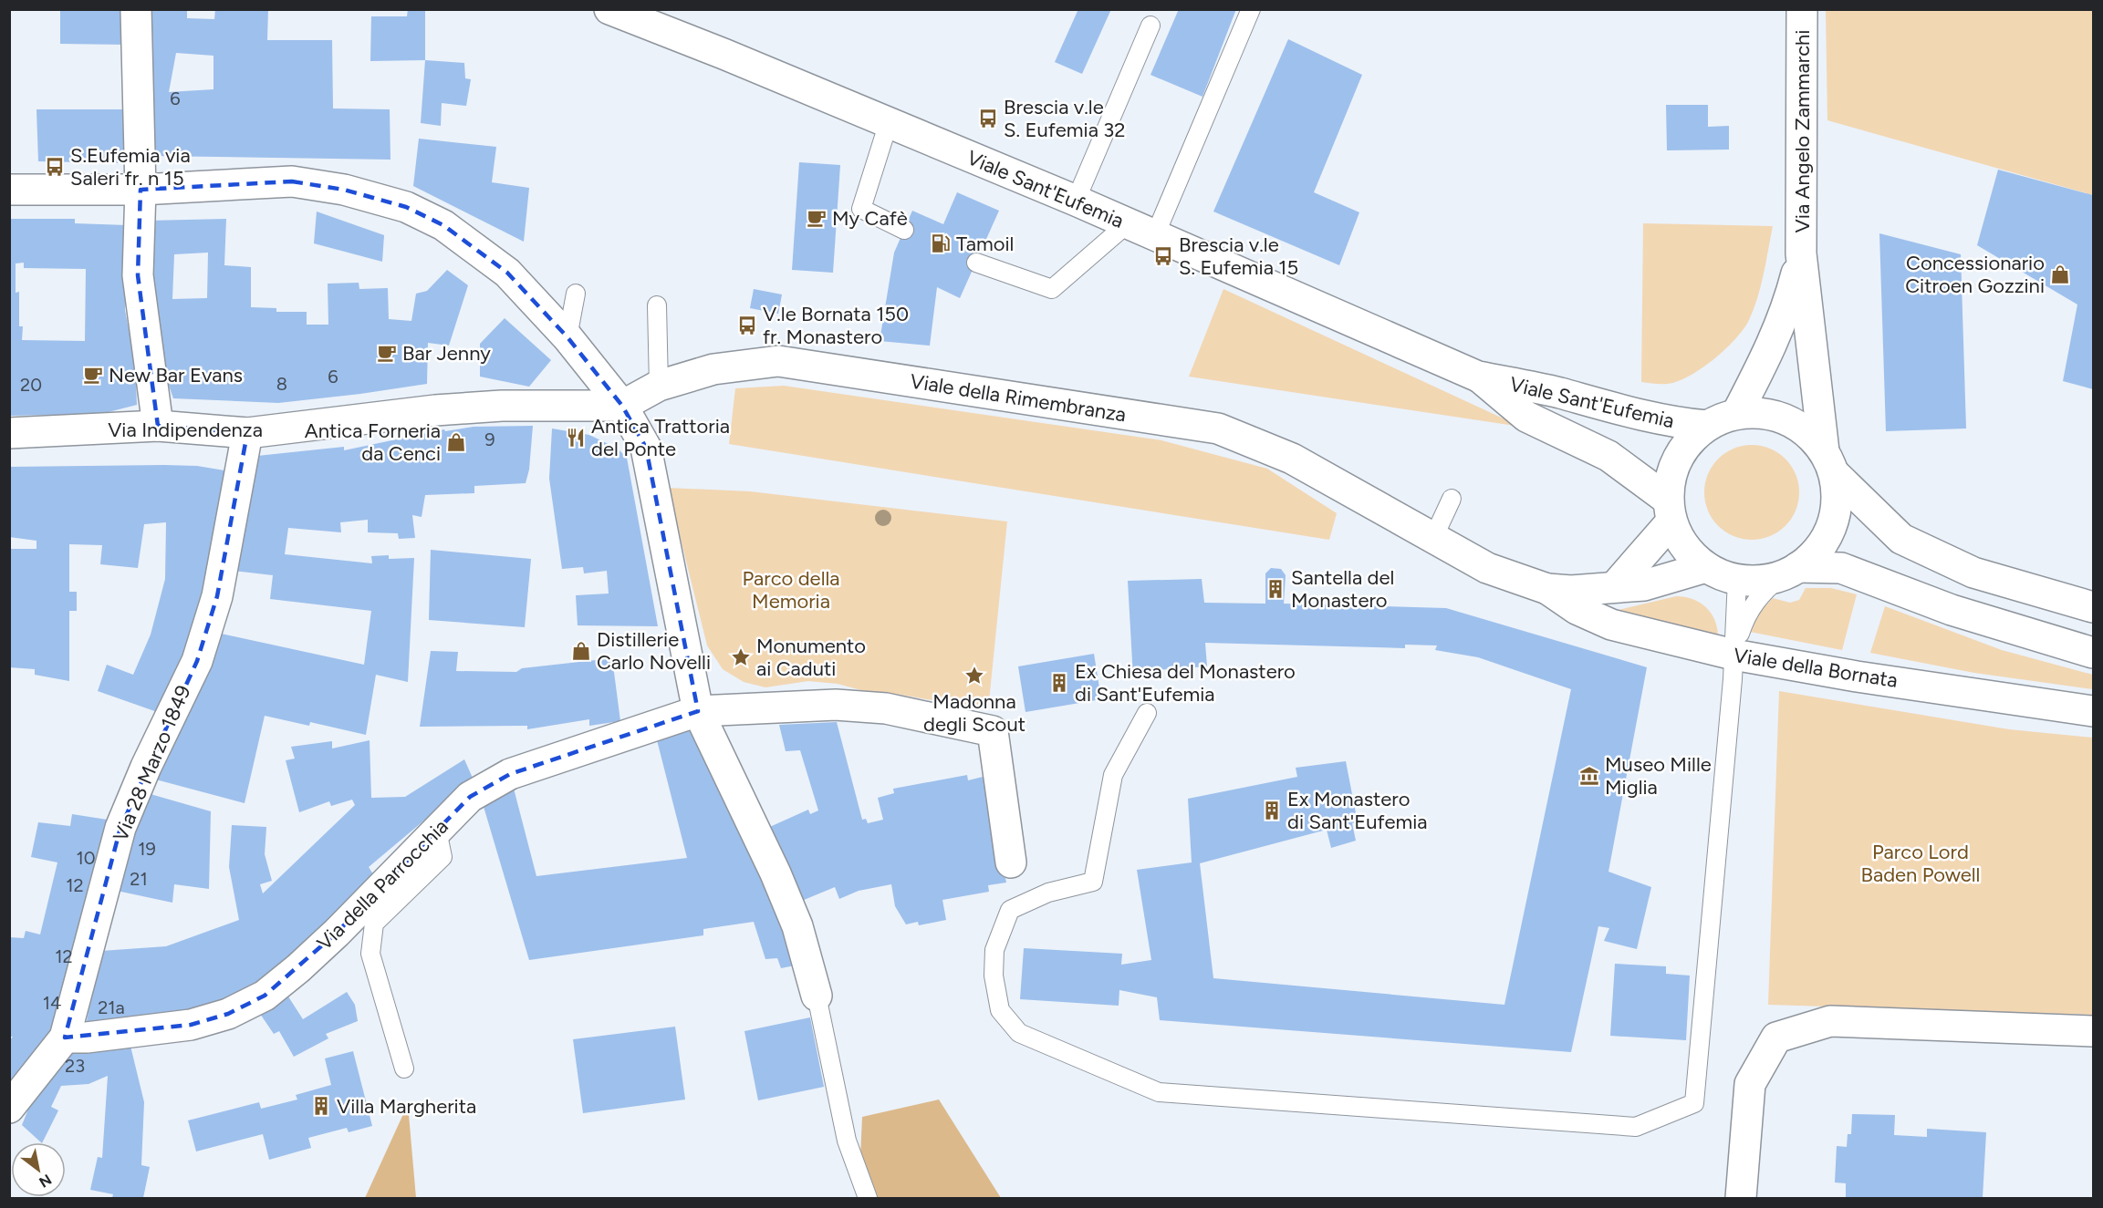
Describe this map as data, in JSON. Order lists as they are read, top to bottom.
{
  "streets": {
    "street": [
      "Via Angelo Zammarchi",
      "Viale Sant'Eufemia",
      "Viale della Rimembranza",
      "Via Indipendenza",
      "Viale della Bornata",
      "Via 28 Marzo 1849",
      "Via della Parrocchia"
    ]
  },
  "crossings": [
    ["Via Angelo Zammarchi", "Viale Sant'Eufemia"],
    ["Via Angelo Zammarchi", "Viale della Bornata"],
    ["Viale Sant'Eufemia", "Viale della Bornata"],
    ["Viale della Rimembranza", "Via Indipendenza"],
    ["Viale della Rimembranza", "Viale della Bornata"],
    ["Via Indipendenza", "Via 28 Marzo 1849"],
    ["Via 28 Marzo 1849", "Via della Parrocchia"]
  ],
  "parks": ["Parco della Memoria", "Parco Lord Baden Powell"],
  "places": {
    "bus stop": [
      "Brescia v.le S. Eufemia 32",
      "S.Eufemia via Saleri fr. n 15",
      "Brescia v.le S. Eufemia 15",
      "V.le Bornata 150 fr. Monastero"
    ],
    "cafe": ["My Cafè", "Bar Jenny", "New Bar Evans"],
    "fuel station": ["Tamoil"],
    "shop": ["Concessionario Citroen Gozzini", "Antica Forneria da Cenci", "Distillerie Carlo Novelli"],
    "restaurant": ["Antica Trattoria del Ponte"],
    "building": [
      "Santella del Monastero",
      "Ex Chiesa del Monastero di Sant'Eufemia",
      "Ex Monastero di Sant'Eufemia",
      "Villa Margherita"
    ],
    "place": ["Monumento ai Caduti", "Madonna degli Scout"],
    "museum": ["Museo Mille Miglia"]
  },
  "house_numbers": [
    "6",
    "6",
    "8",
    "20",
    "9",
    "19",
    "10",
    "21",
    "12",
    "12",
    "14",
    "21a",
    "23"
  ],
  "north": "bottom right"
}
